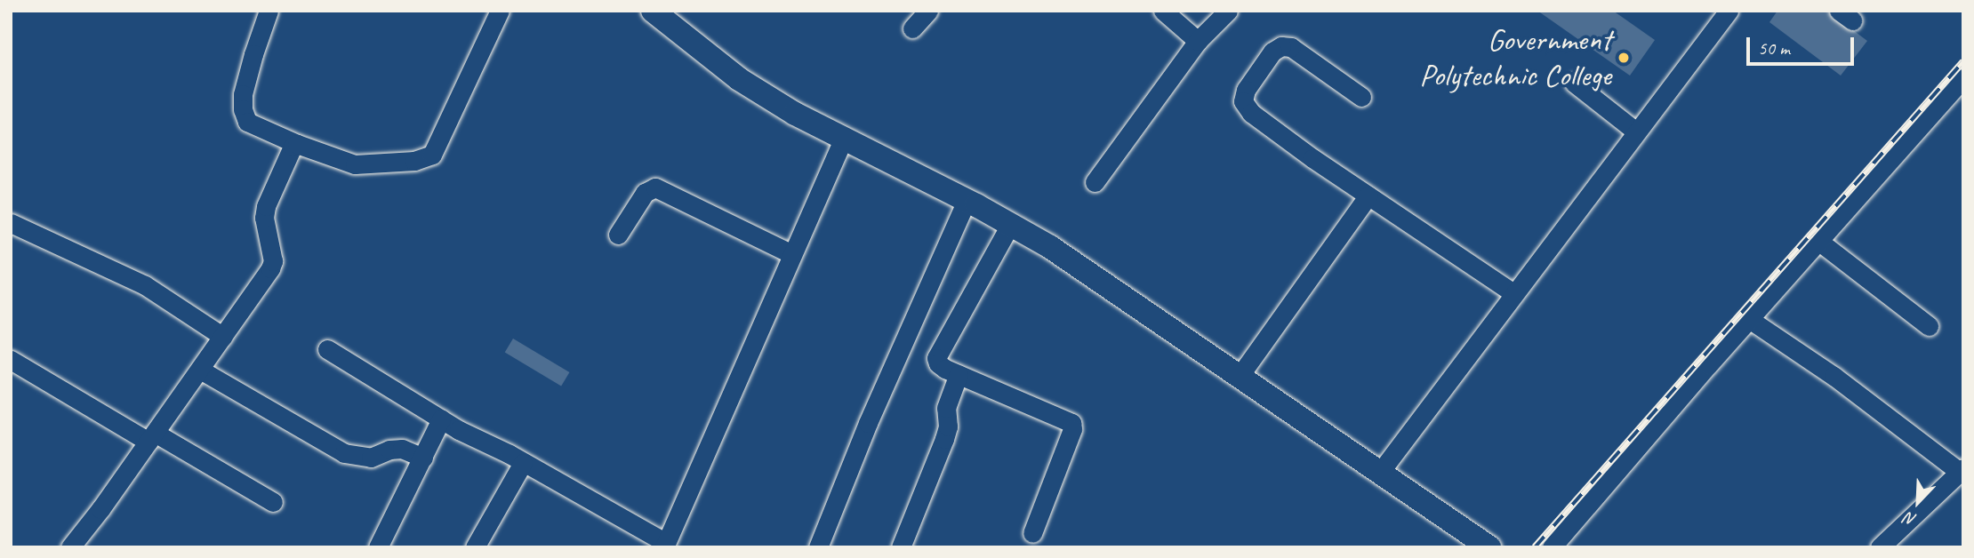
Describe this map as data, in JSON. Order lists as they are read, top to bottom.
{
  "places": ["Government Polytechnic College"],
  "scale_bar": "50 m",
  "north": "bottom left"
}
